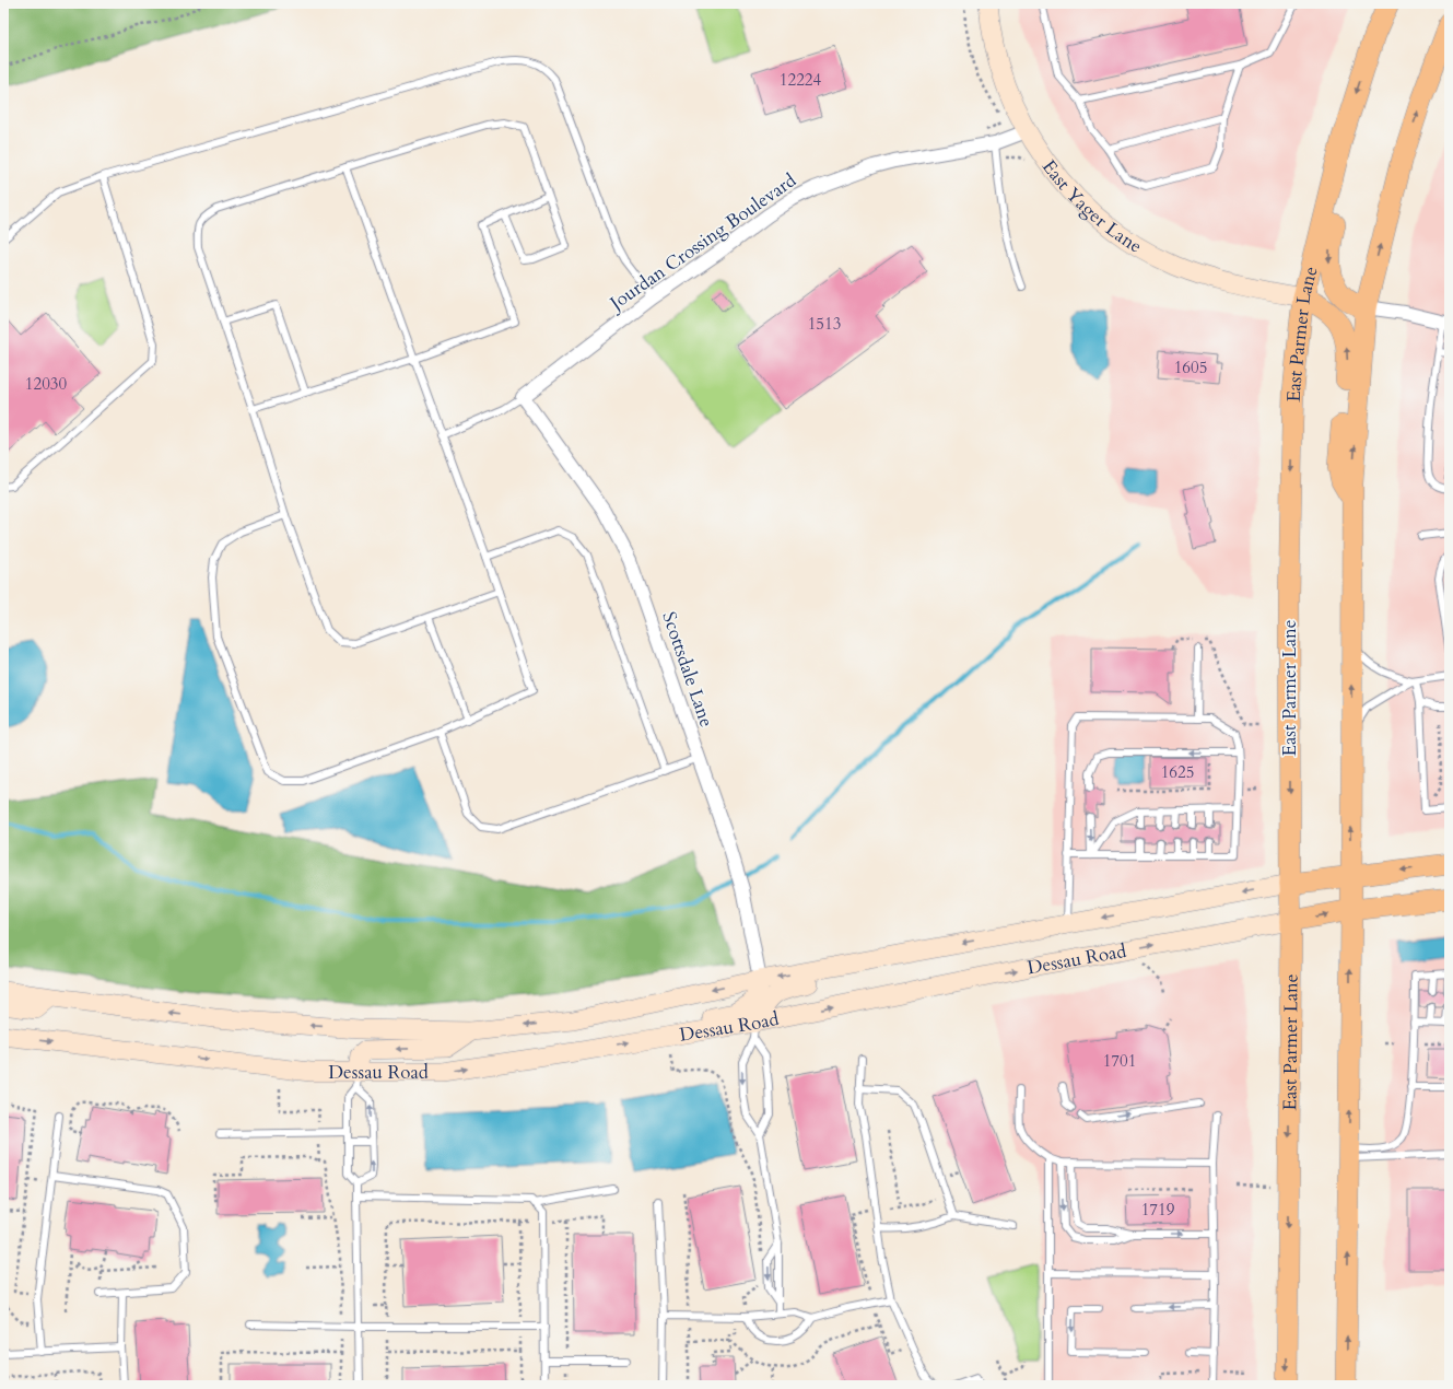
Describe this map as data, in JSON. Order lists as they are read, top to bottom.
{
  "streets": {
    "main road": ["East Yager Lane", "East Parmer Lane", "Dessau Road"],
    "street": ["Jourdan Crossing Boulevard", "Scottsdale Lane"]
  },
  "crossings": [
    ["East Yager Lane", "Jourdan Crossing Boulevard"],
    ["East Yager Lane", "East Parmer Lane"],
    ["Jourdan Crossing Boulevard", "Scottsdale Lane"],
    ["East Parmer Lane", "Dessau Road"],
    ["Scottsdale Lane", "Dessau Road"]
  ],
  "house_numbers": [
    "12224",
    "1513",
    "1605",
    "12030",
    "1625",
    "1701",
    "1719"
  ]
}
